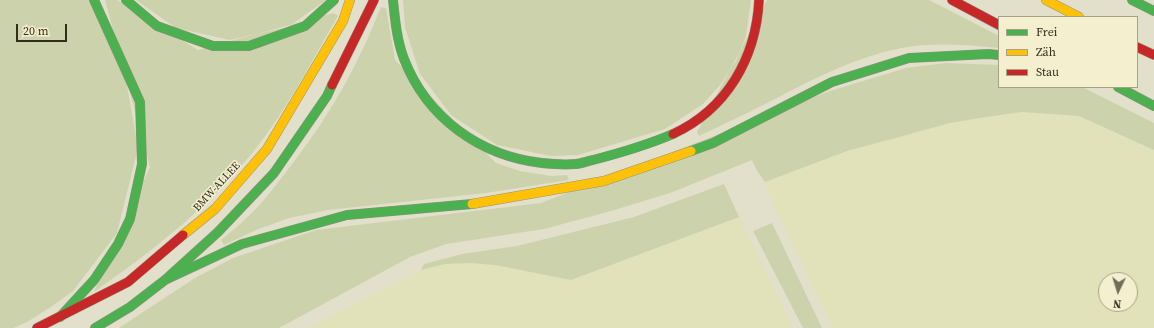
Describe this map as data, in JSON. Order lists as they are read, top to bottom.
{
  "streets": {
    "main road": ["BMW-ALLEE"]
  },
  "legend": ["Frei", "Zäh", "Stau"],
  "scale_bar": "20 m",
  "north": "bottom"
}
